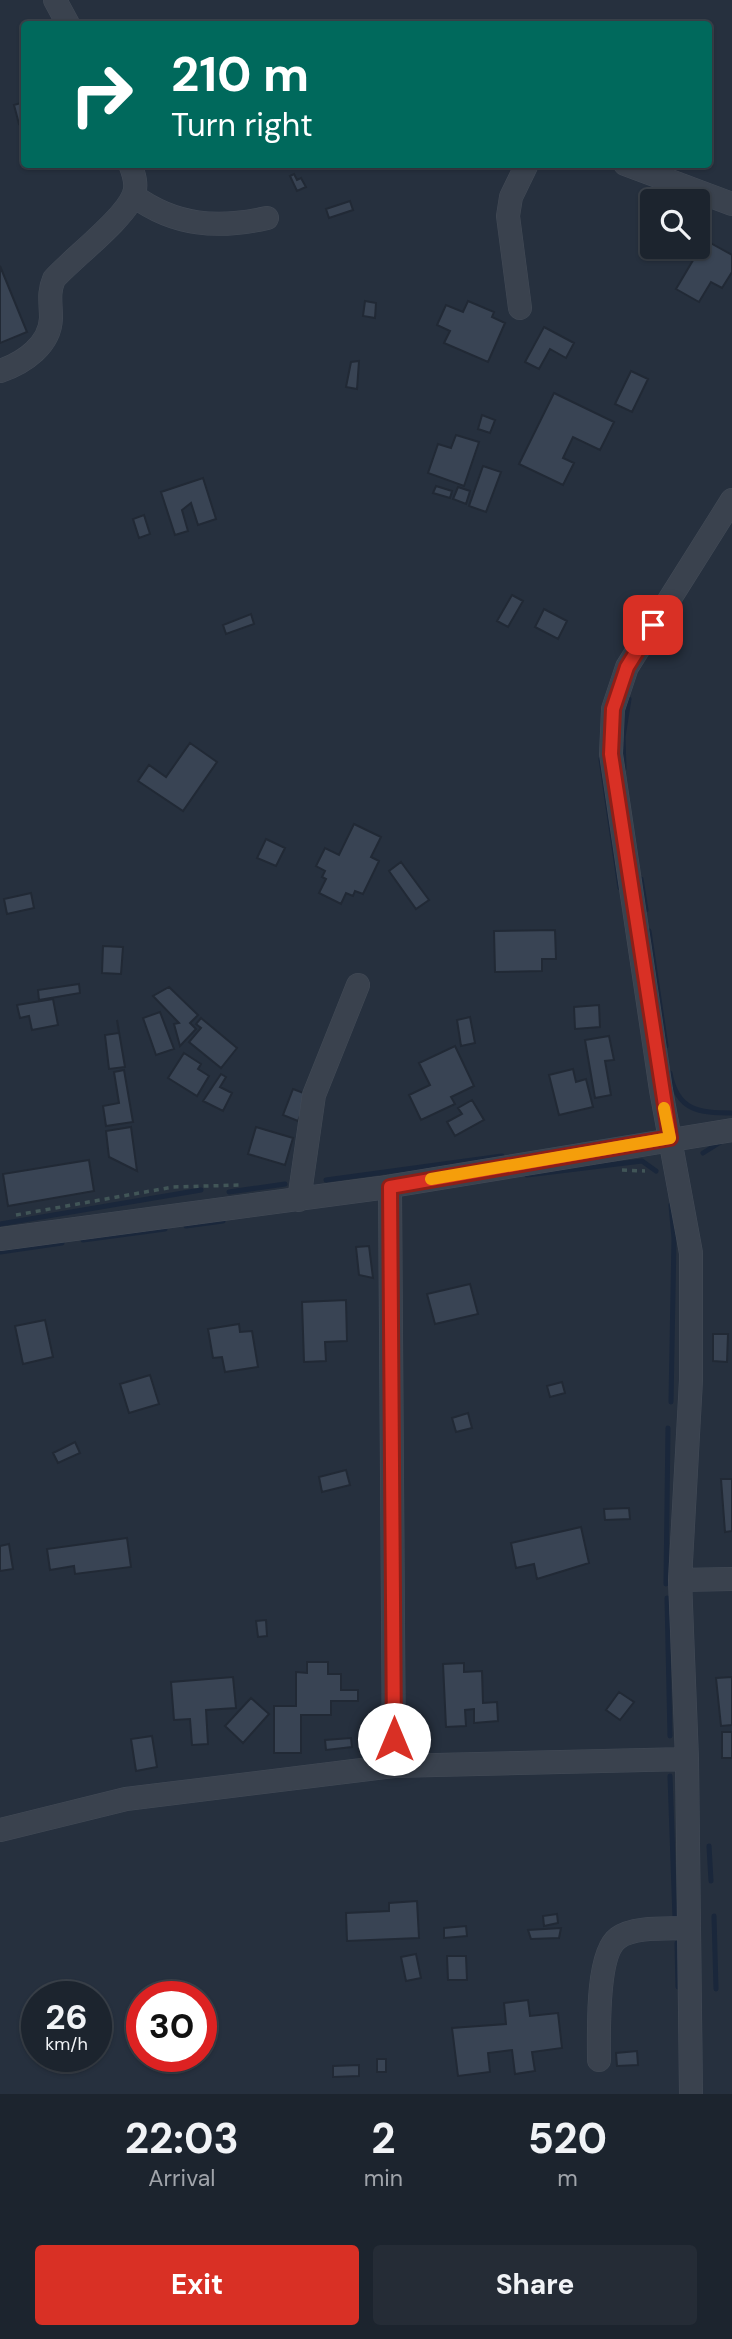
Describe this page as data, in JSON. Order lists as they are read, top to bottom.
{
  "page": {
    "turn": ["210 m", "Turn right"],
    "speed": "26 km/h",
    "limit": "30",
    "eta": [
      "22:03",
      "Arrival",
      "2",
      "min",
      "520",
      "m"
    ],
    "buttons": ["Exit", "Share"]
  }
}
